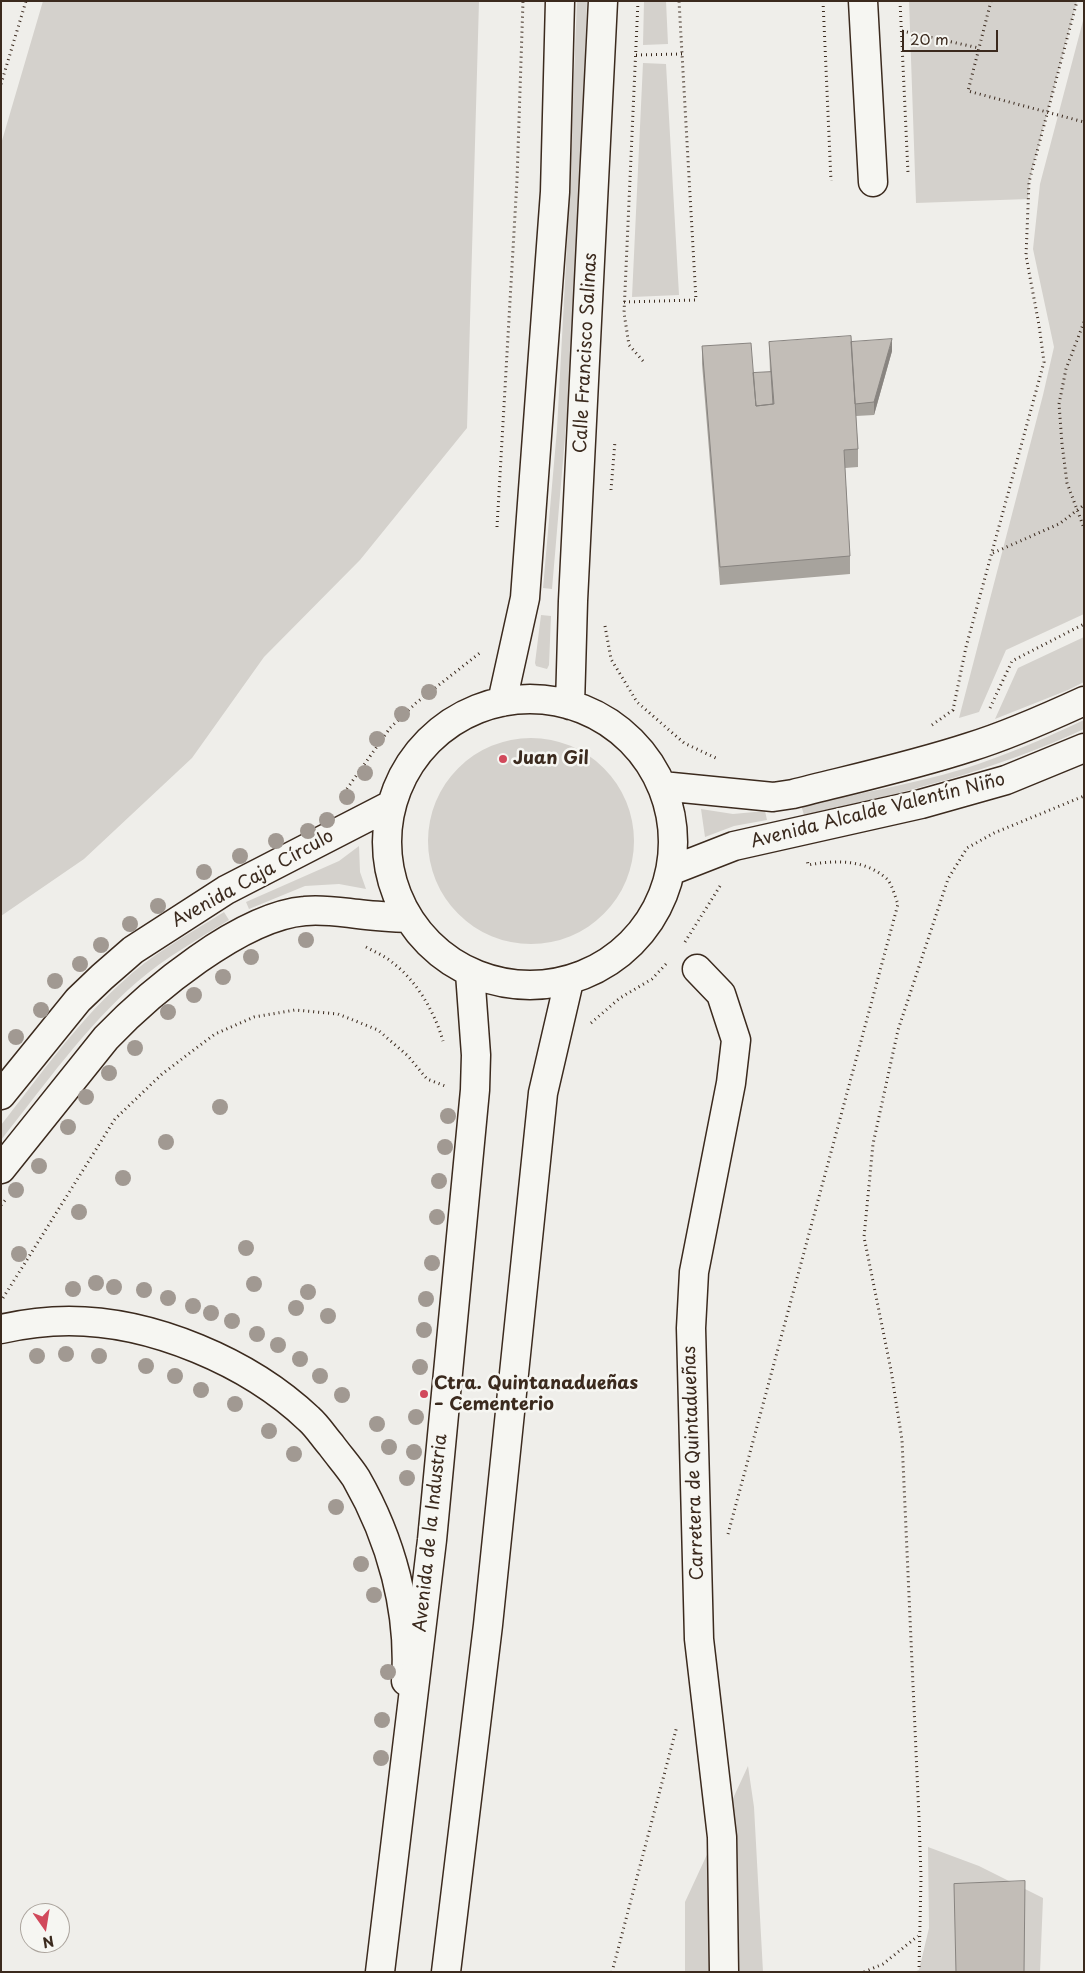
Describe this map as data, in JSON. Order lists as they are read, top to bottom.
{
  "streets": {
    "main road": [
      "Calle Francisco Salinas",
      "Avenida Alcalde Valentín Niño",
      "Avenida Caja Círculo",
      "Carretera de Quintadueñas",
      "Avenida de la Industria"
    ]
  },
  "places": ["Juan Gil", "Ctra. Quintanadueñas – Cementerio"],
  "scale_bar": "20 m",
  "north": "bottom"
}
